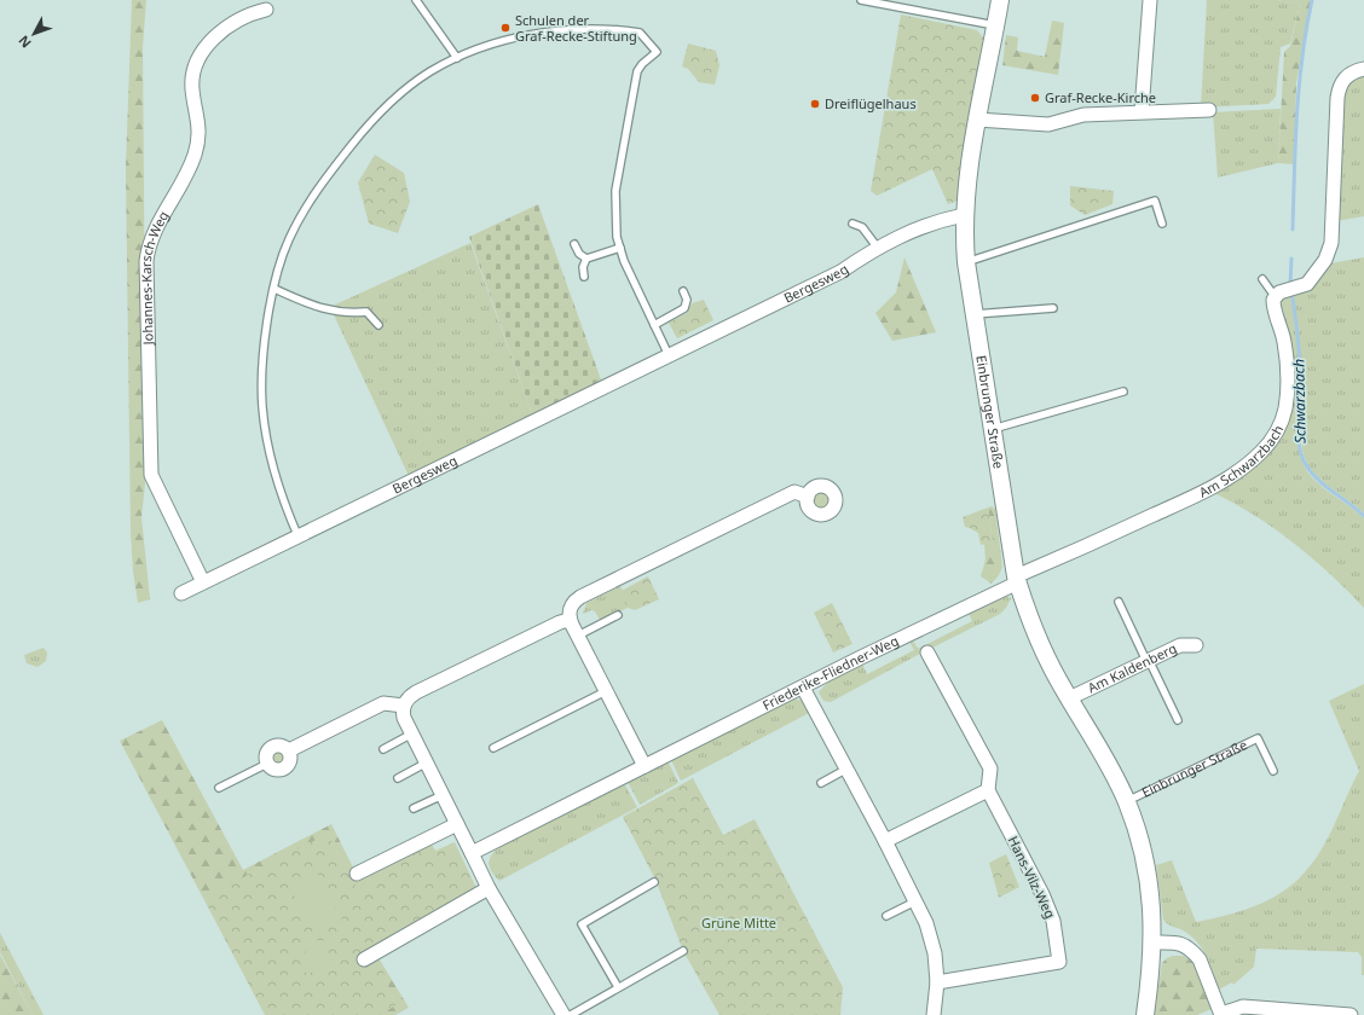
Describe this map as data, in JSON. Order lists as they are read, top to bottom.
{
  "streets": {
    "street": [
      "Johannes-Karsch-Weg",
      "Bergesweg",
      "Einbrunger Straße",
      "Am Schwarzbach",
      "Am Kaldenberg",
      "Friederike-Fliedner-Weg",
      "Hans-Vilz-Weg"
    ]
  },
  "crossings": [
    ["Johannes-Karsch-Weg", "Bergesweg"],
    ["Bergesweg", "Einbrunger Straße"],
    ["Einbrunger Straße", "Am Schwarzbach"],
    ["Einbrunger Straße", "Am Kaldenberg"],
    ["Einbrunger Straße", "Friederike-Fliedner-Weg"],
    ["Am Schwarzbach", "Friederike-Fliedner-Weg"]
  ],
  "water": ["Schwarzbach"],
  "parks": ["Grüne Mitte"],
  "places": ["Schulen der Graf-Recke-Stiftung", "Graf-Recke-Kirche", "Dreiflügelhaus"],
  "north": "bottom left"
}
